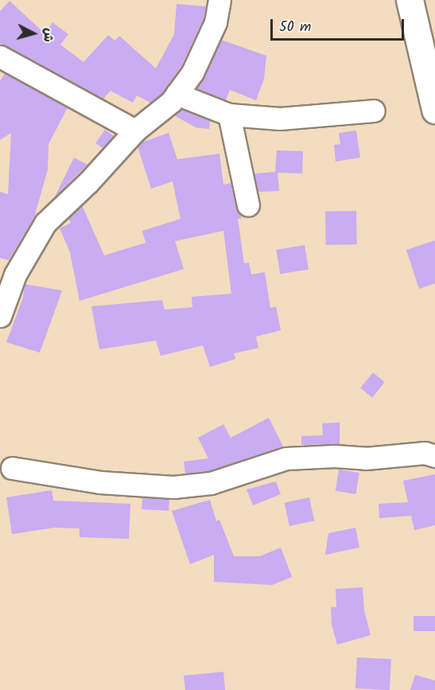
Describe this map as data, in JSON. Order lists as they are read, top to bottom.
{
  "scale_bar": "50 m",
  "north": "right"
}
